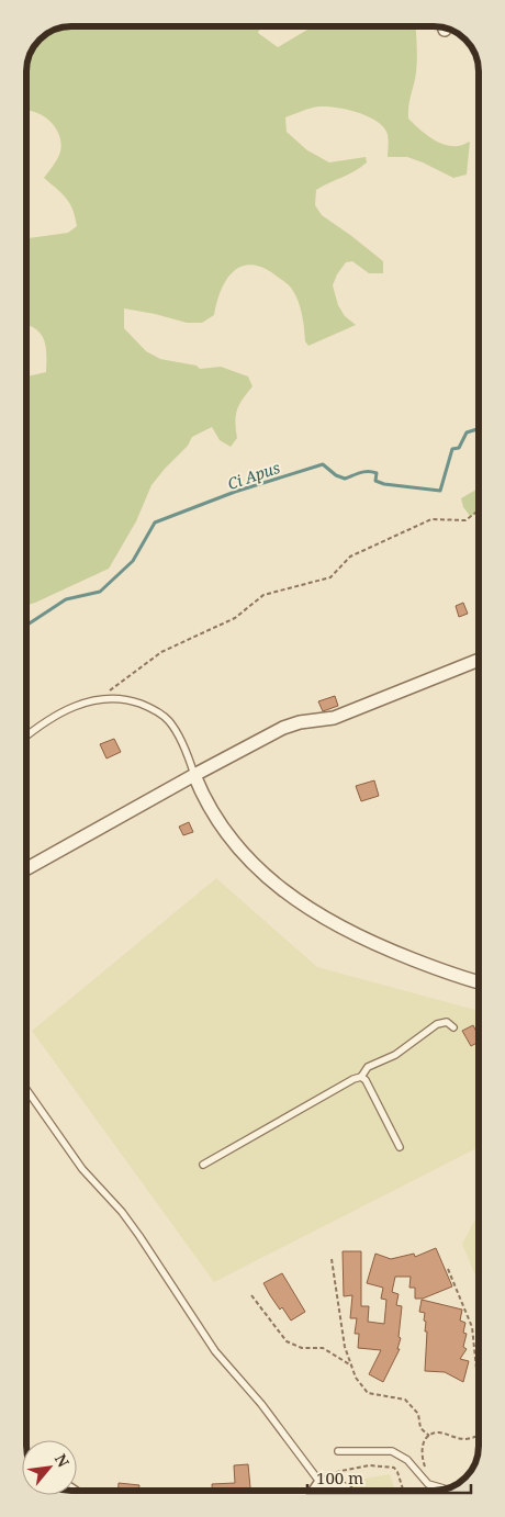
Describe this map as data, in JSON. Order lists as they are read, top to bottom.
{
  "water": ["Ci Apus"],
  "scale_bar": "100 m",
  "north": "top right"
}
